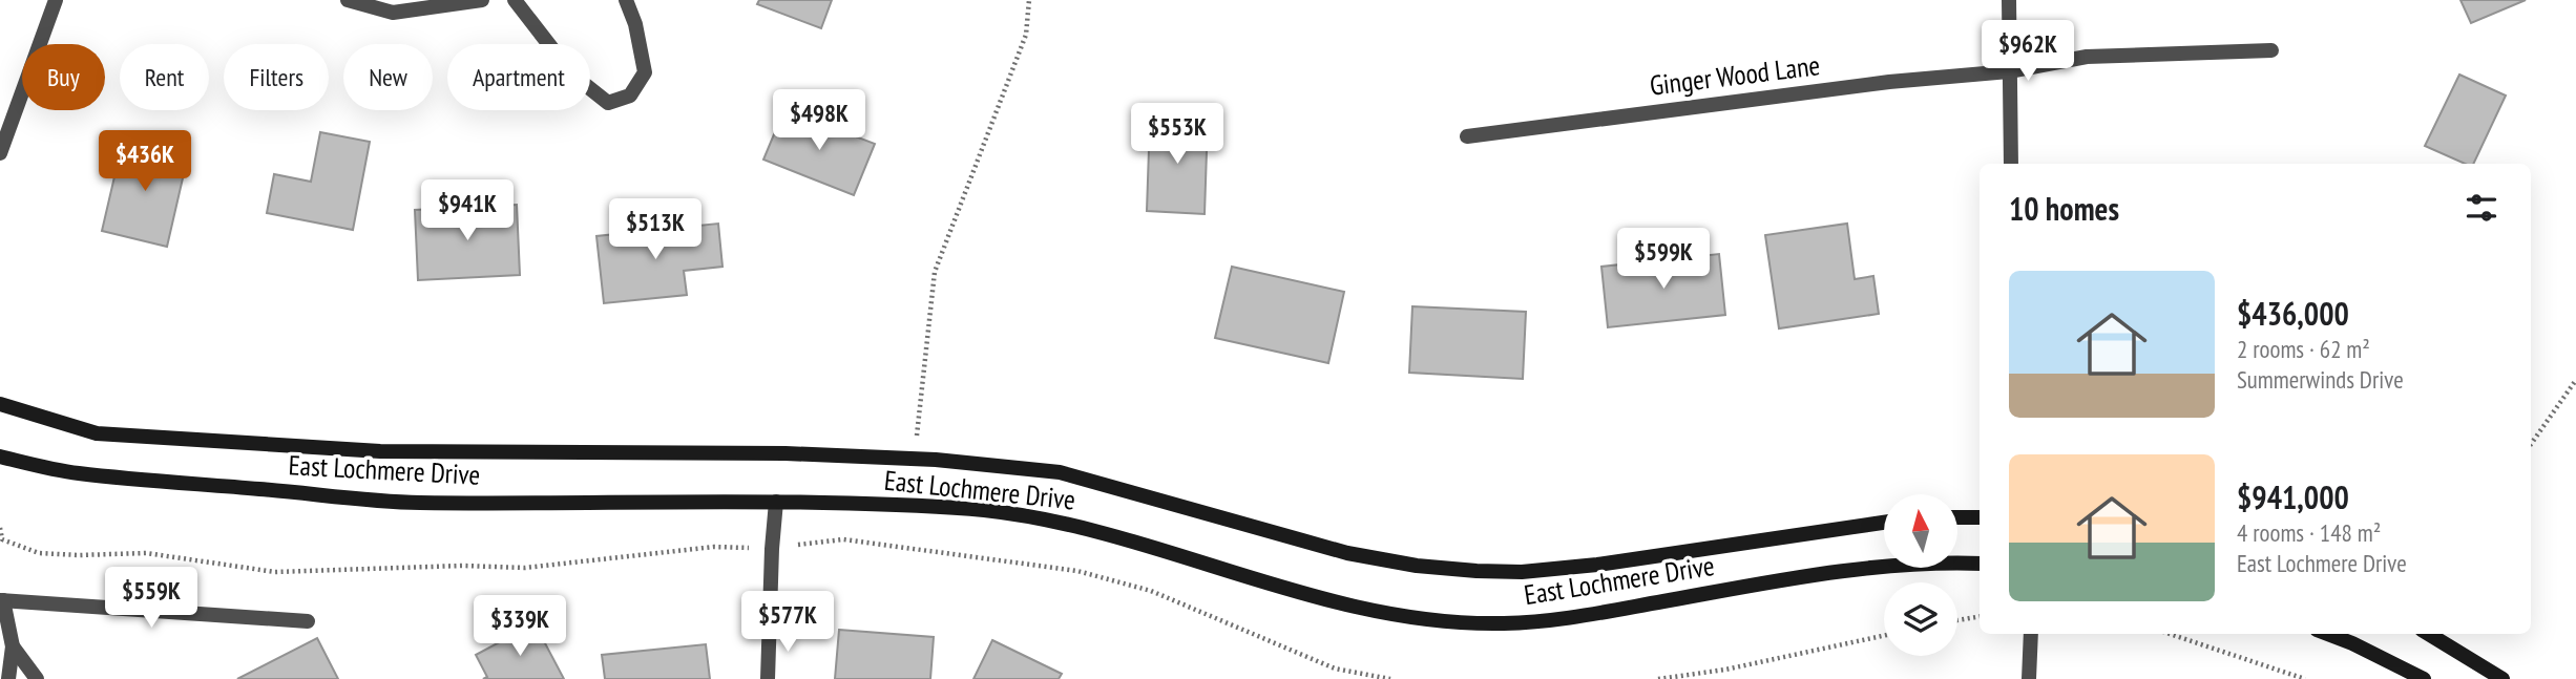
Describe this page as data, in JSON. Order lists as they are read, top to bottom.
{
  "streets": {
    "street": ["Ginger Wood Lane", "East Lochmere Drive"]
  },
  "north": "top",
  "page": {
    "price": [
      "$962K",
      "$498K",
      "$553K",
      "$436K",
      "$941K",
      "$513K",
      "$599K",
      "$559K",
      "$577K",
      "$339K"
    ],
    "chip": [
      "Buy",
      "Rent",
      "Filters",
      "New",
      "Apartment"
    ],
    "heading": "10 homes",
    "list": [
      {
        "name": "$436,000",
        "note": "2 rooms · 62 m² · Summerwinds Drive"
      },
      {
        "name": "$941,000",
        "note": "4 rooms · 148 m² · East Lochmere Drive"
      }
    ]
  }
}
